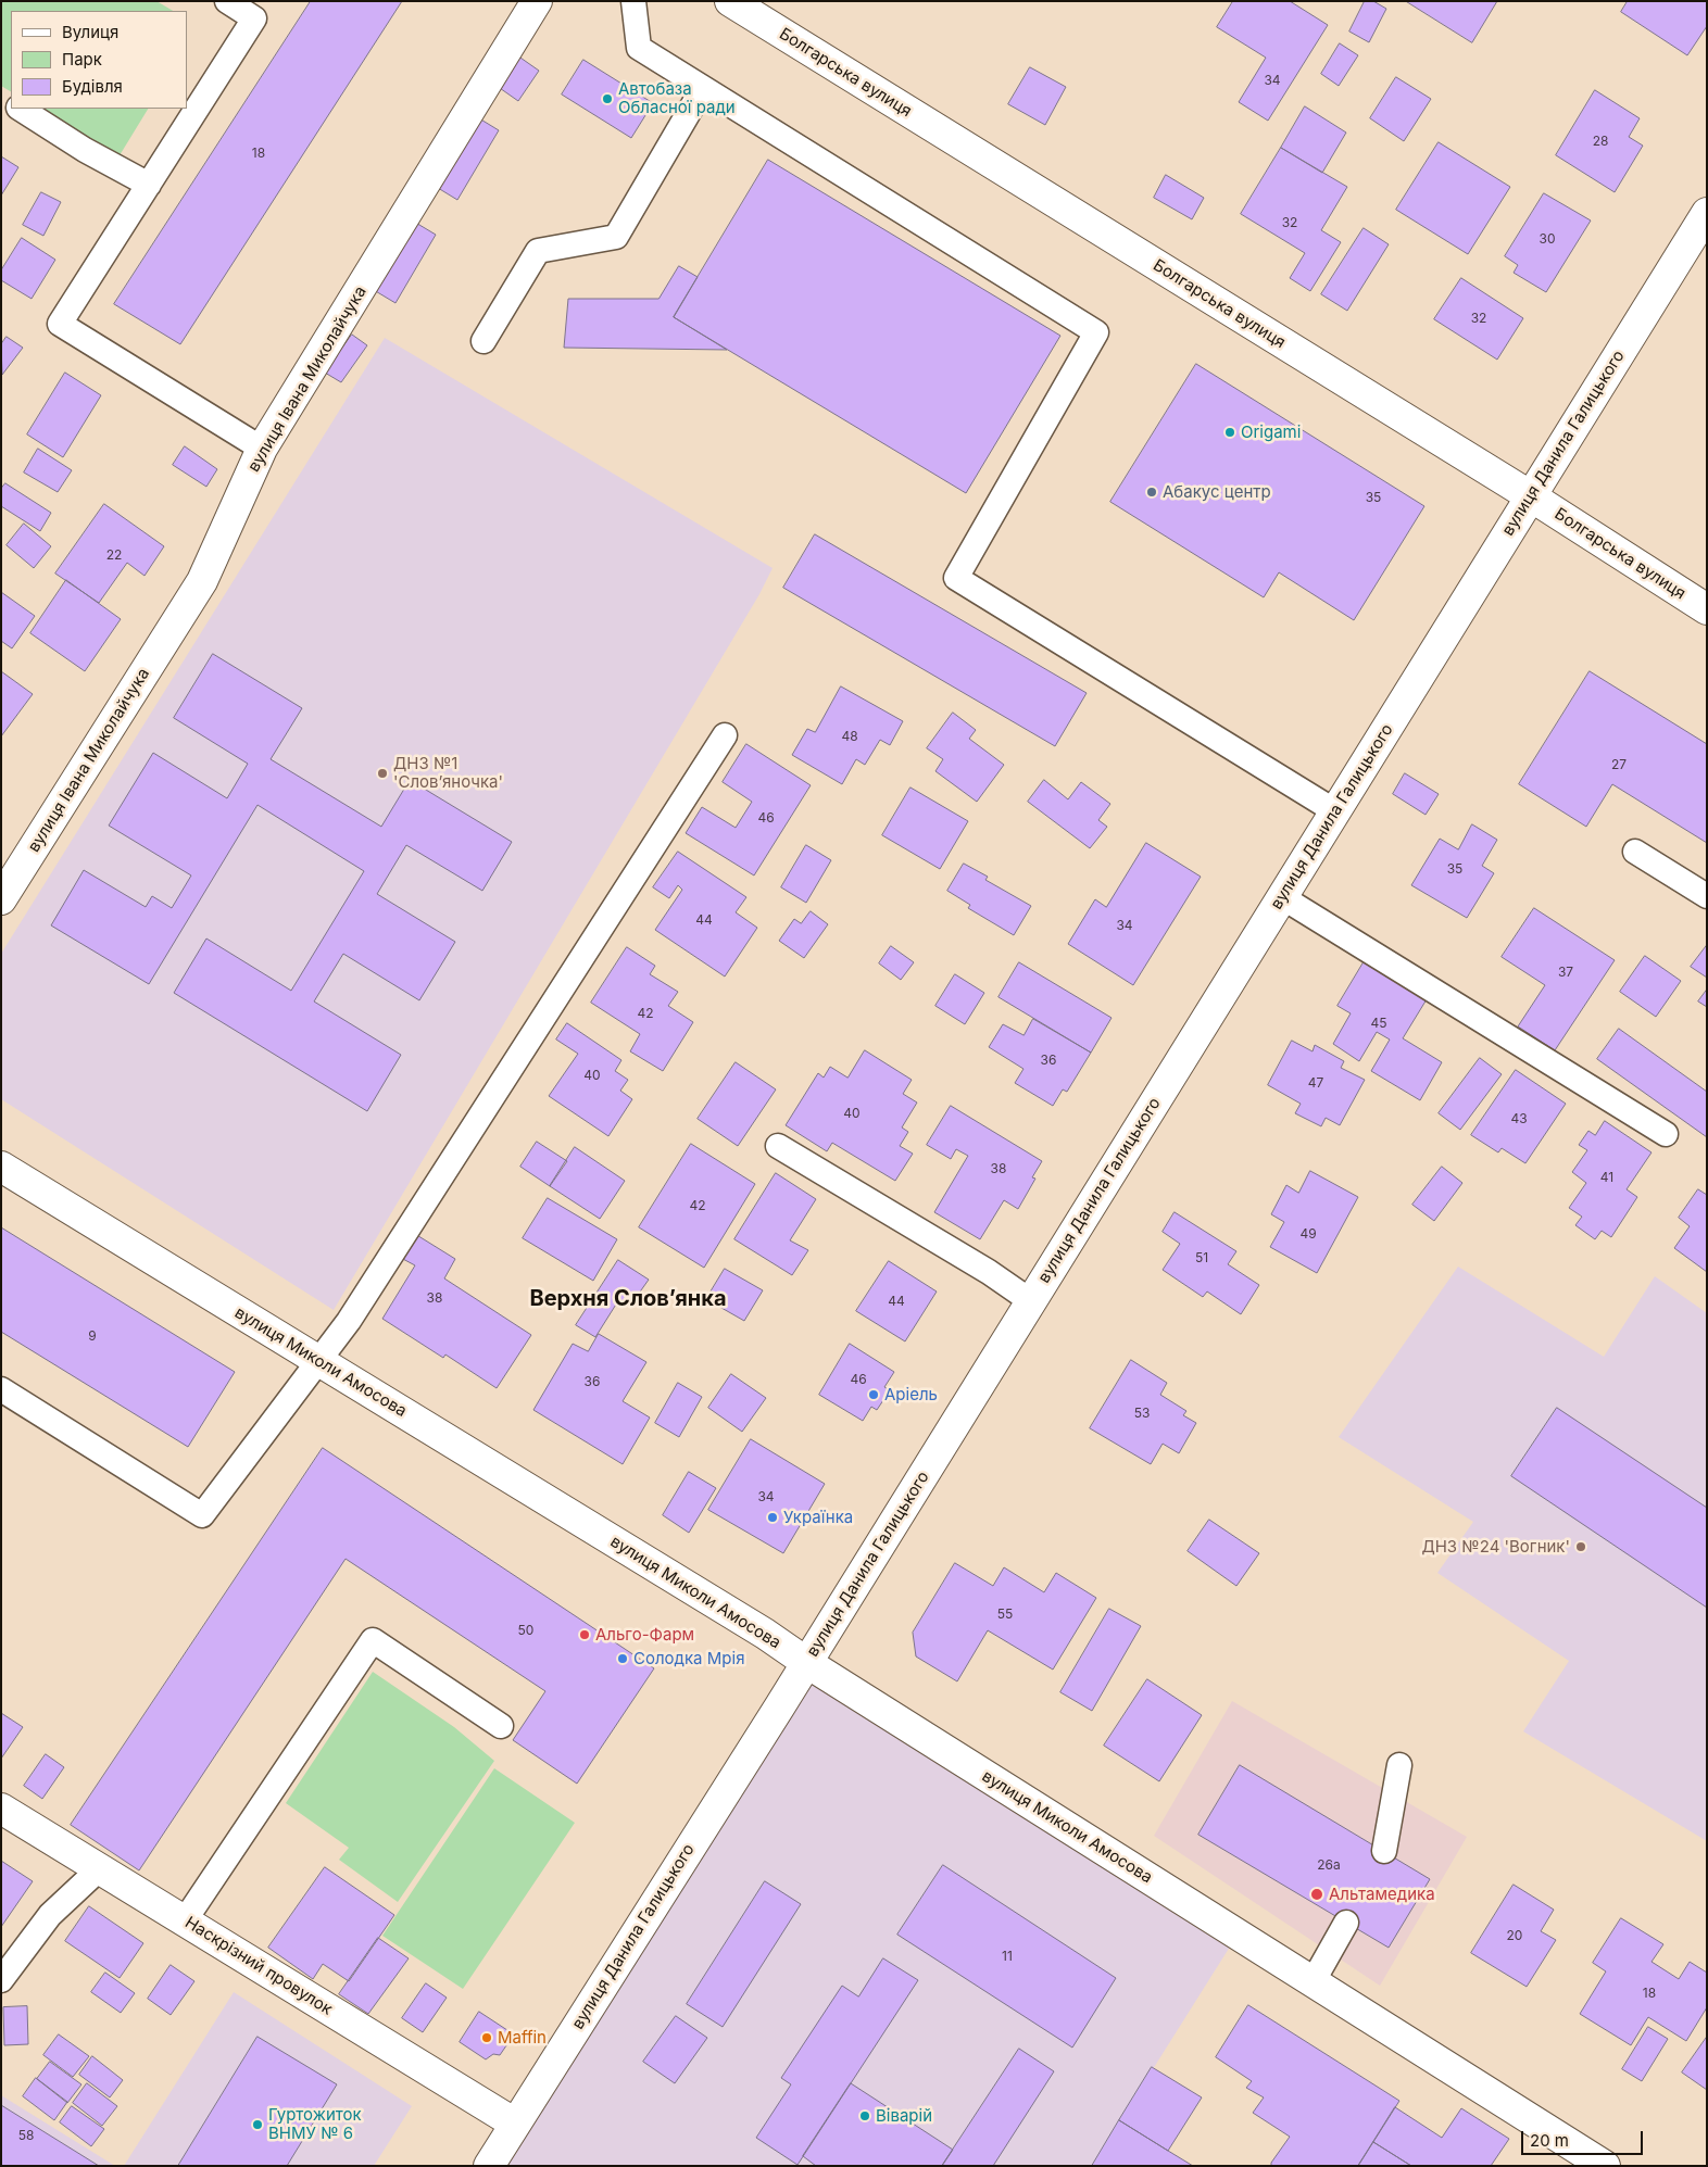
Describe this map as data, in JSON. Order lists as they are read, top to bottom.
{
  "streets": {
    "street": [
      "Болгарська вулиця",
      "вулиця Івана Миколайчука",
      "вулиця Данила Галицького",
      "вулиця Миколи Амосова",
      "Наскрізний провулок"
    ]
  },
  "crossings": [
    ["Болгарська вулиця", "вулиця Данила Галицького"],
    ["вулиця Данила Галицького", "вулиця Миколи Амосова"],
    ["вулиця Данила Галицького", "Наскрізний провулок"]
  ],
  "districts": ["Верхня Слов’янка"],
  "places": [
    "Автобаза Обласної ради",
    "Origami",
    "Абакус центр",
    "ДНЗ №1 'Слов’яночка'",
    "Аріель",
    "Українка",
    "ДНЗ №24 'Вогник'",
    "Альго-Фарм",
    "Солодка Мрія",
    "Альтамедика",
    "Maffin",
    "Віварій",
    "Гуртожиток ВНМУ № 6"
  ],
  "house_numbers": [
    "34",
    "28",
    "18",
    "32",
    "30",
    "32",
    "35",
    "22",
    "48",
    "27",
    "46",
    "35",
    "44",
    "34",
    "37",
    "42",
    "45",
    "36",
    "40",
    "47",
    "40",
    "43",
    "38",
    "41",
    "42",
    "49",
    "51",
    "38",
    "44",
    "9",
    "46",
    "36",
    "53",
    "34",
    "55",
    "50",
    "26а",
    "20",
    "11",
    "18",
    "58"
  ],
  "legend": ["Вулиця", "Парк", "Будівля"],
  "scale_bar": "20 m"
}
